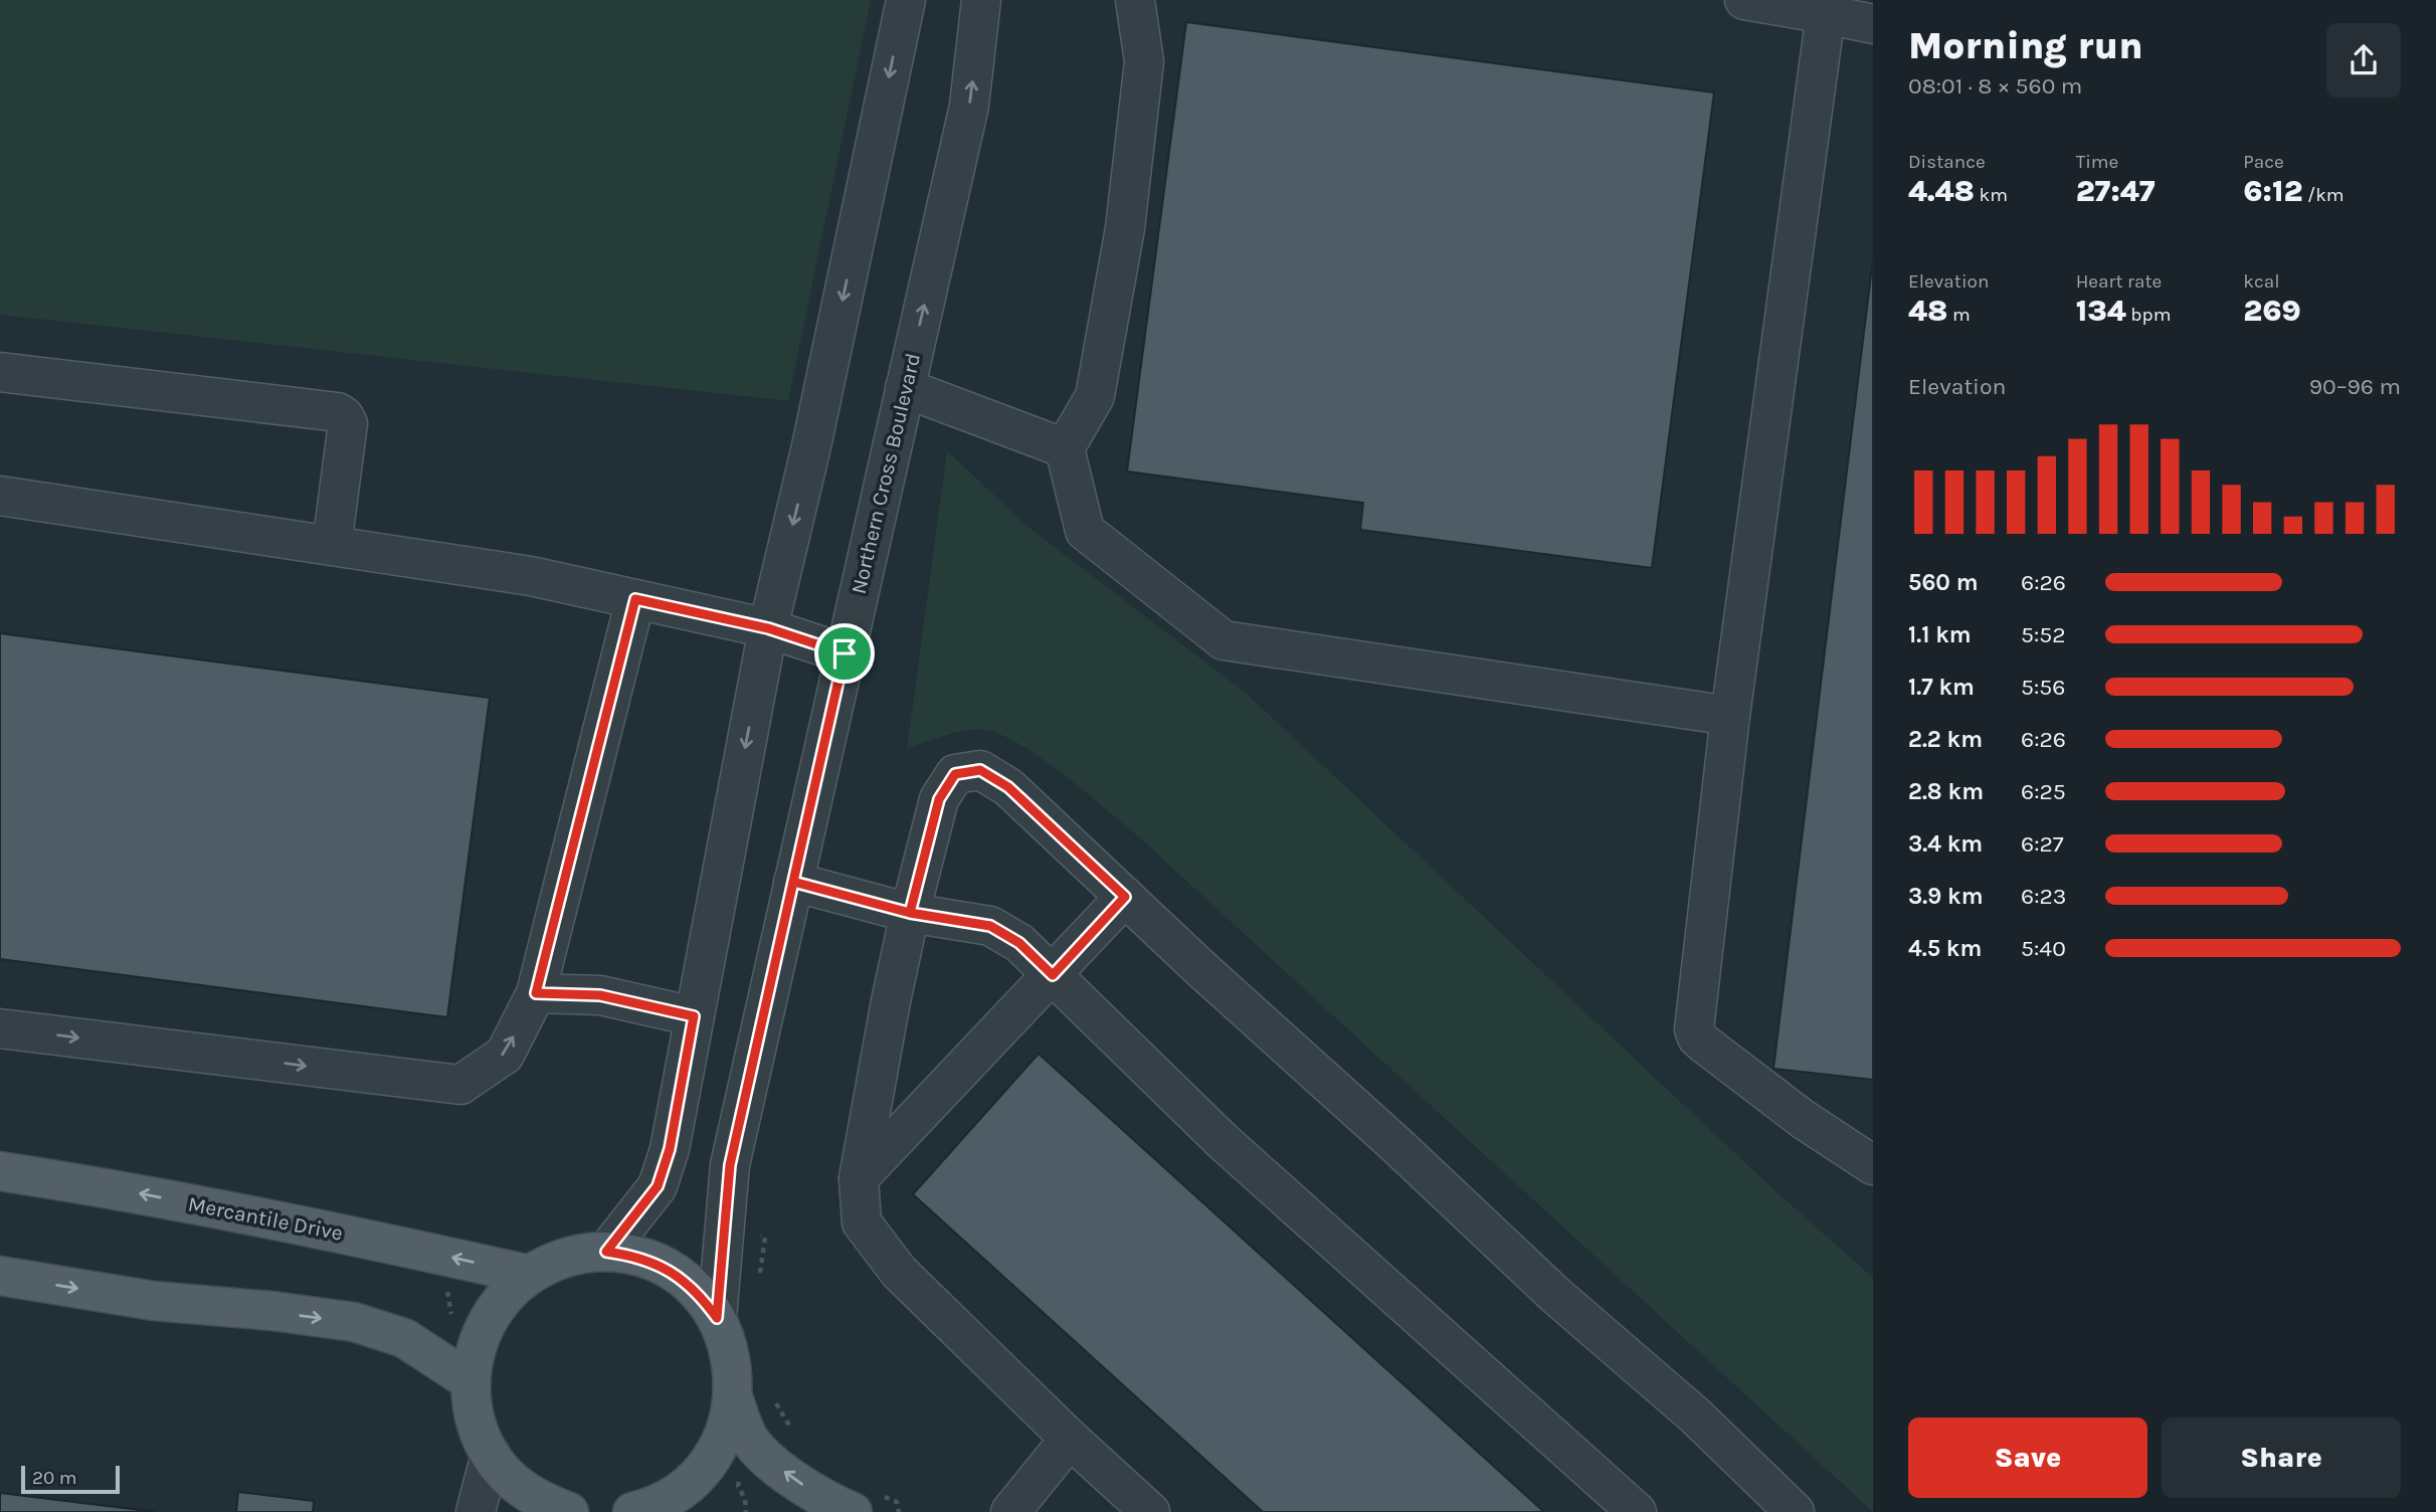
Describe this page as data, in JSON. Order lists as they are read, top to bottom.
{
  "streets": {
    "main road": ["Mercantile Drive"],
    "street": ["Northern Cross Boulevard"]
  },
  "scale_bar": "20 m",
  "page": {
    "heading": ["Morning run", "08:01 · 8 × 560 m"],
    "stats": [
      ["Distance", "4.48 km"],
      ["Time", "27:47"],
      ["Pace", "6:12 /km"],
      ["Elevation", "48 m"],
      ["Heart rate", "134 bpm"],
      ["kcal", "269"]
    ],
    "chart": ["Elevation", "90–96 m"],
    "list": [
      {
        "name": "560 m",
        "note": "6:26"
      },
      {
        "name": "1.1 km",
        "note": "5:52"
      },
      {
        "name": "1.7 km",
        "note": "5:56"
      },
      {
        "name": "2.2 km",
        "note": "6:26"
      },
      {
        "name": "2.8 km",
        "note": "6:25"
      },
      {
        "name": "3.4 km",
        "note": "6:27"
      },
      {
        "name": "3.9 km",
        "note": "6:23"
      },
      {
        "name": "4.5 km",
        "note": "5:40"
      }
    ],
    "buttons": ["Save", "Share"],
    "scale": "20 m"
  }
}
